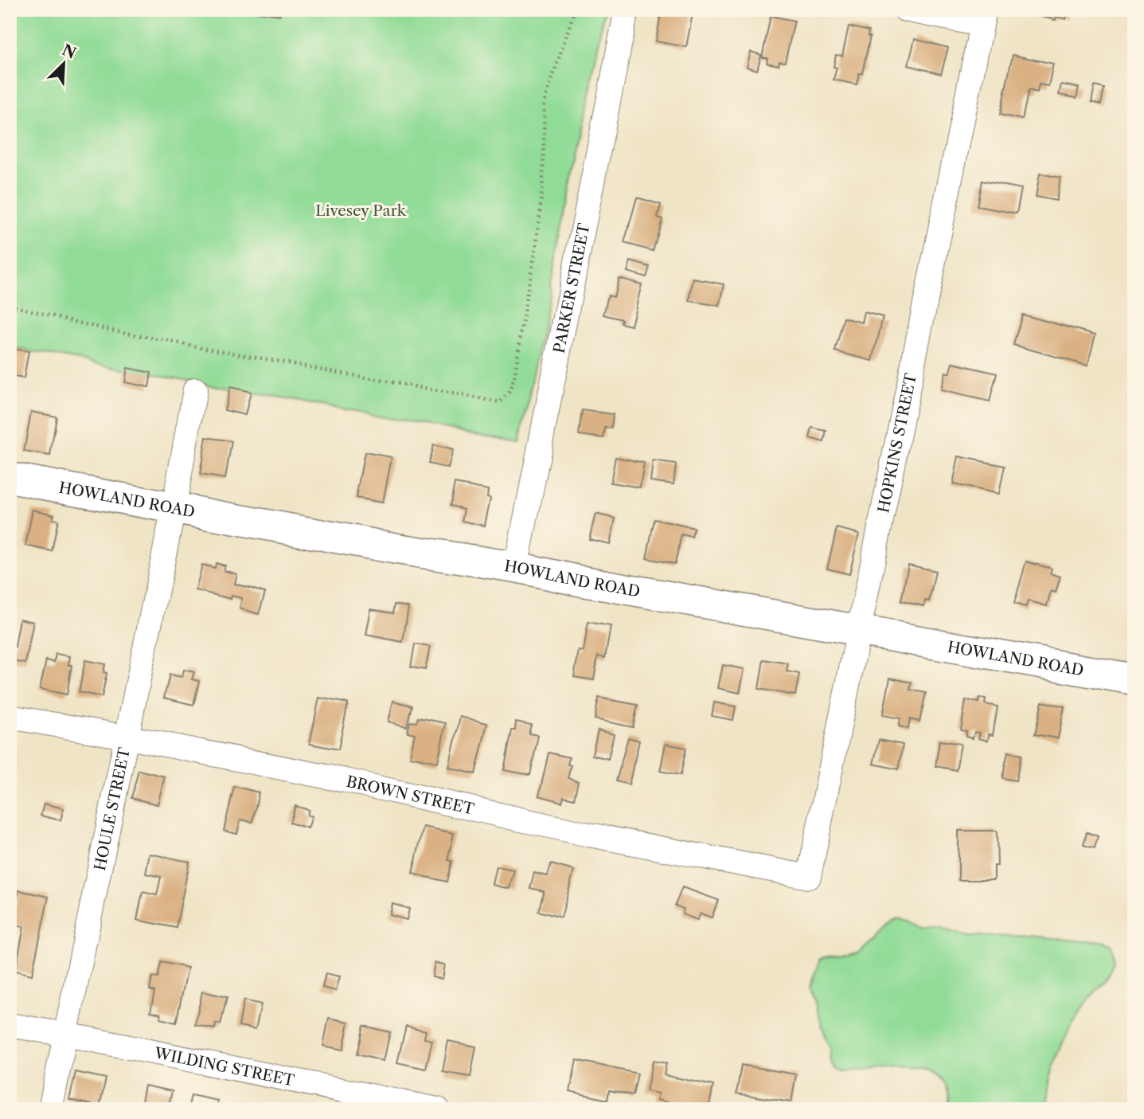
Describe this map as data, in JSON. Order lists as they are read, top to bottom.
{
  "streets": {
    "main road": ["HOWLAND ROAD"],
    "street": [
      "PARKER STREET",
      "HOPKINS STREET",
      "BROWN STREET",
      "HOULE STREET",
      "WILDING STREET"
    ]
  },
  "crossings": [
    ["PARKER STREET", "HOWLAND ROAD"],
    ["HOPKINS STREET", "HOWLAND ROAD"],
    ["HOPKINS STREET", "BROWN STREET"],
    ["HOWLAND ROAD", "HOULE STREET"],
    ["BROWN STREET", "HOULE STREET"],
    ["HOULE STREET", "WILDING STREET"]
  ],
  "parks": ["Livesey Park"],
  "north": "top right"
}
